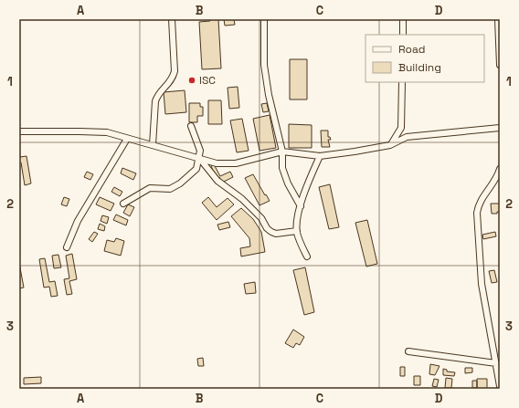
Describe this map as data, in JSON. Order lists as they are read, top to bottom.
{
  "places": ["ISC"],
  "legend": ["Road", "Building"],
  "grid": {
    "columns": [
      "A",
      "B",
      "C",
      "D"
    ],
    "rows": ["1", "2", "3"]
  }
}
